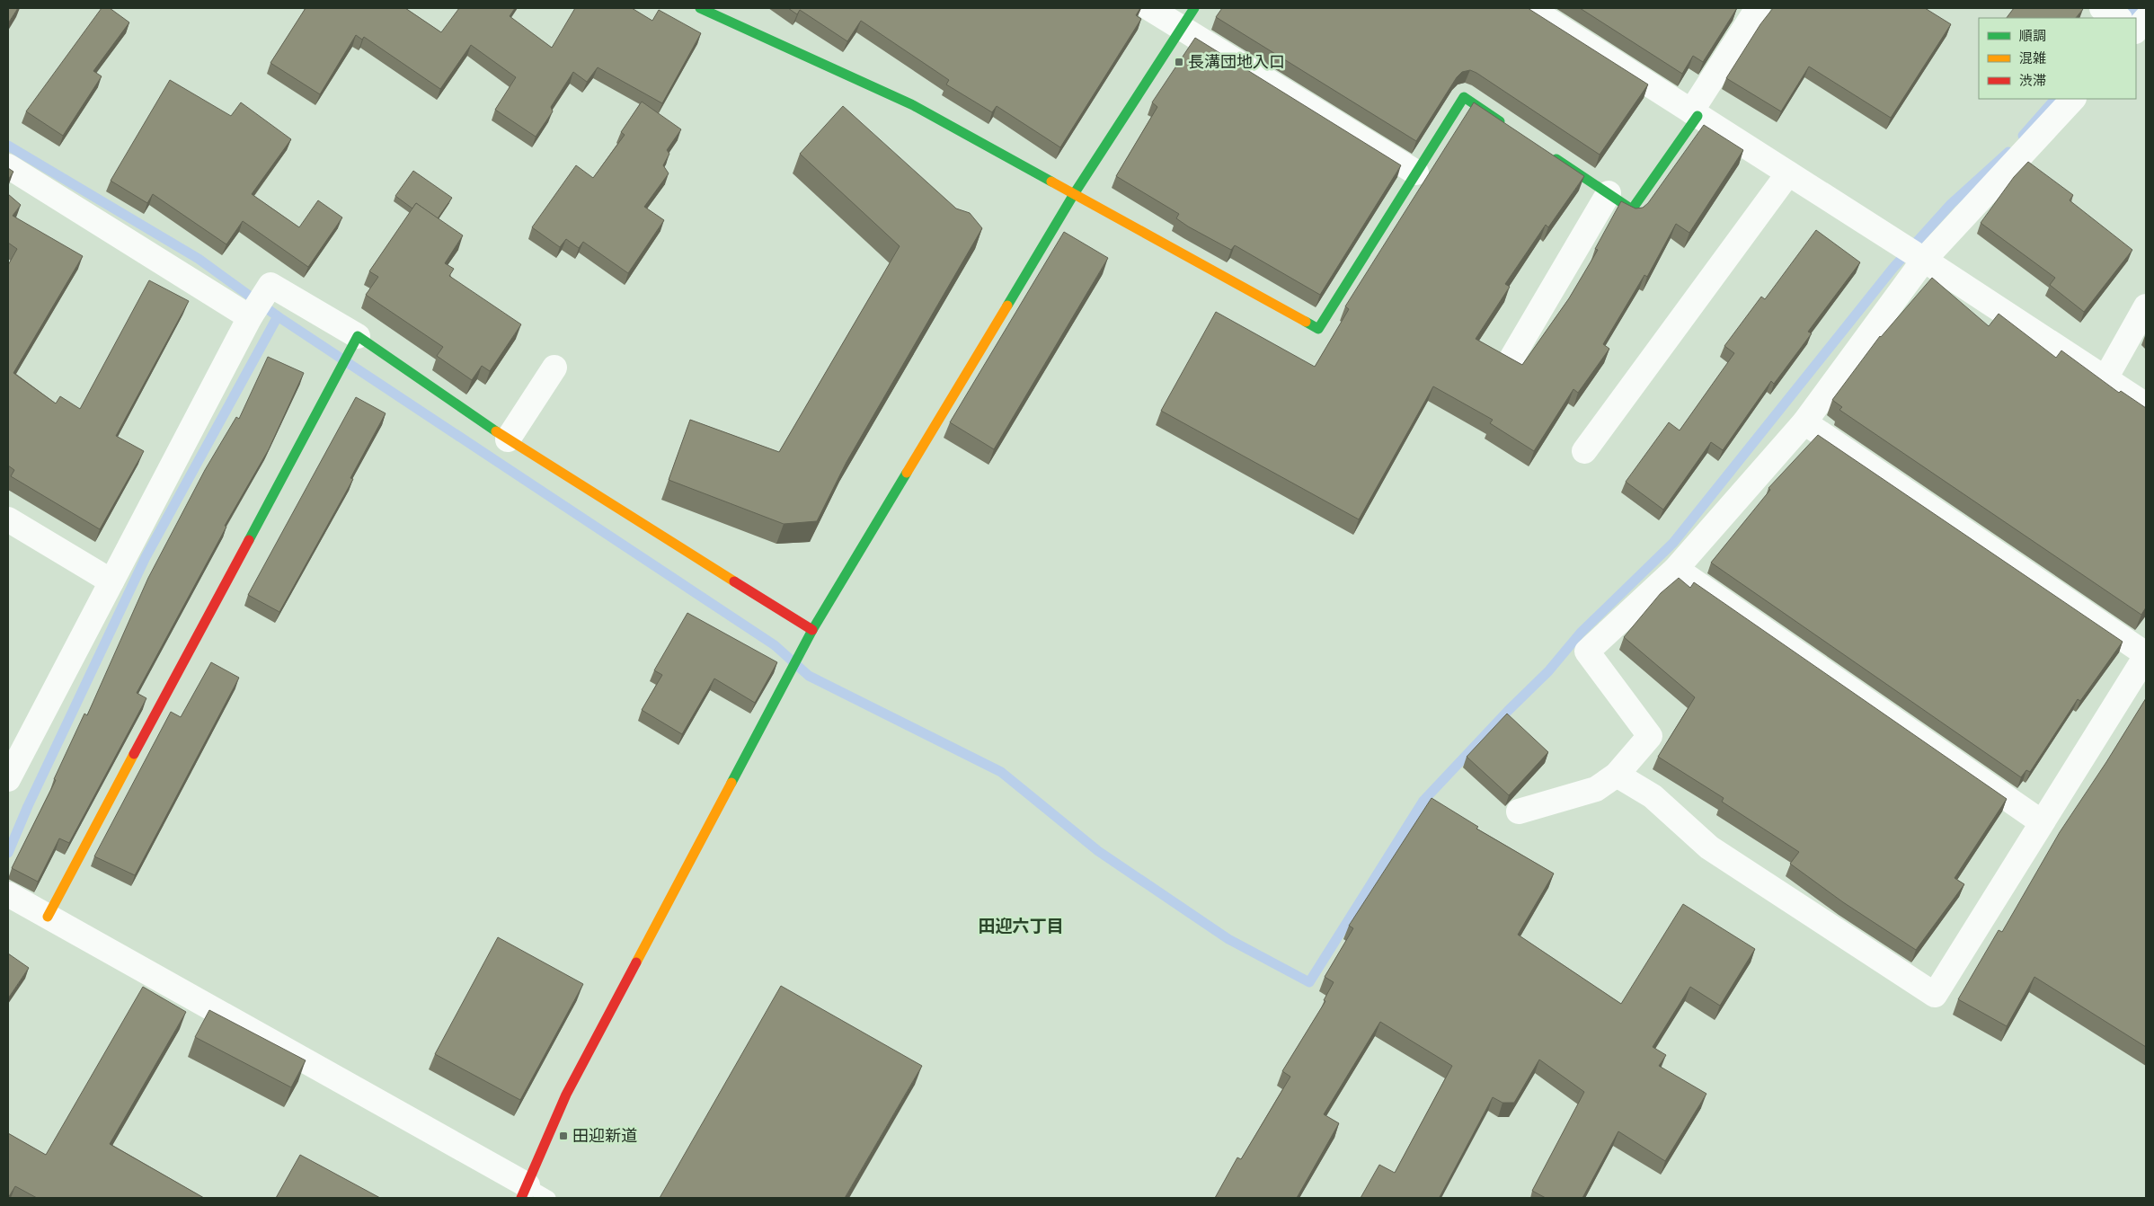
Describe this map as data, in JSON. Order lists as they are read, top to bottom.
{
  "districts": ["田迎六丁目"],
  "places": {
    "transit": ["長溝団地入口", "田迎新道"]
  },
  "legend": ["順調", "混雑", "渋滞"]
}
